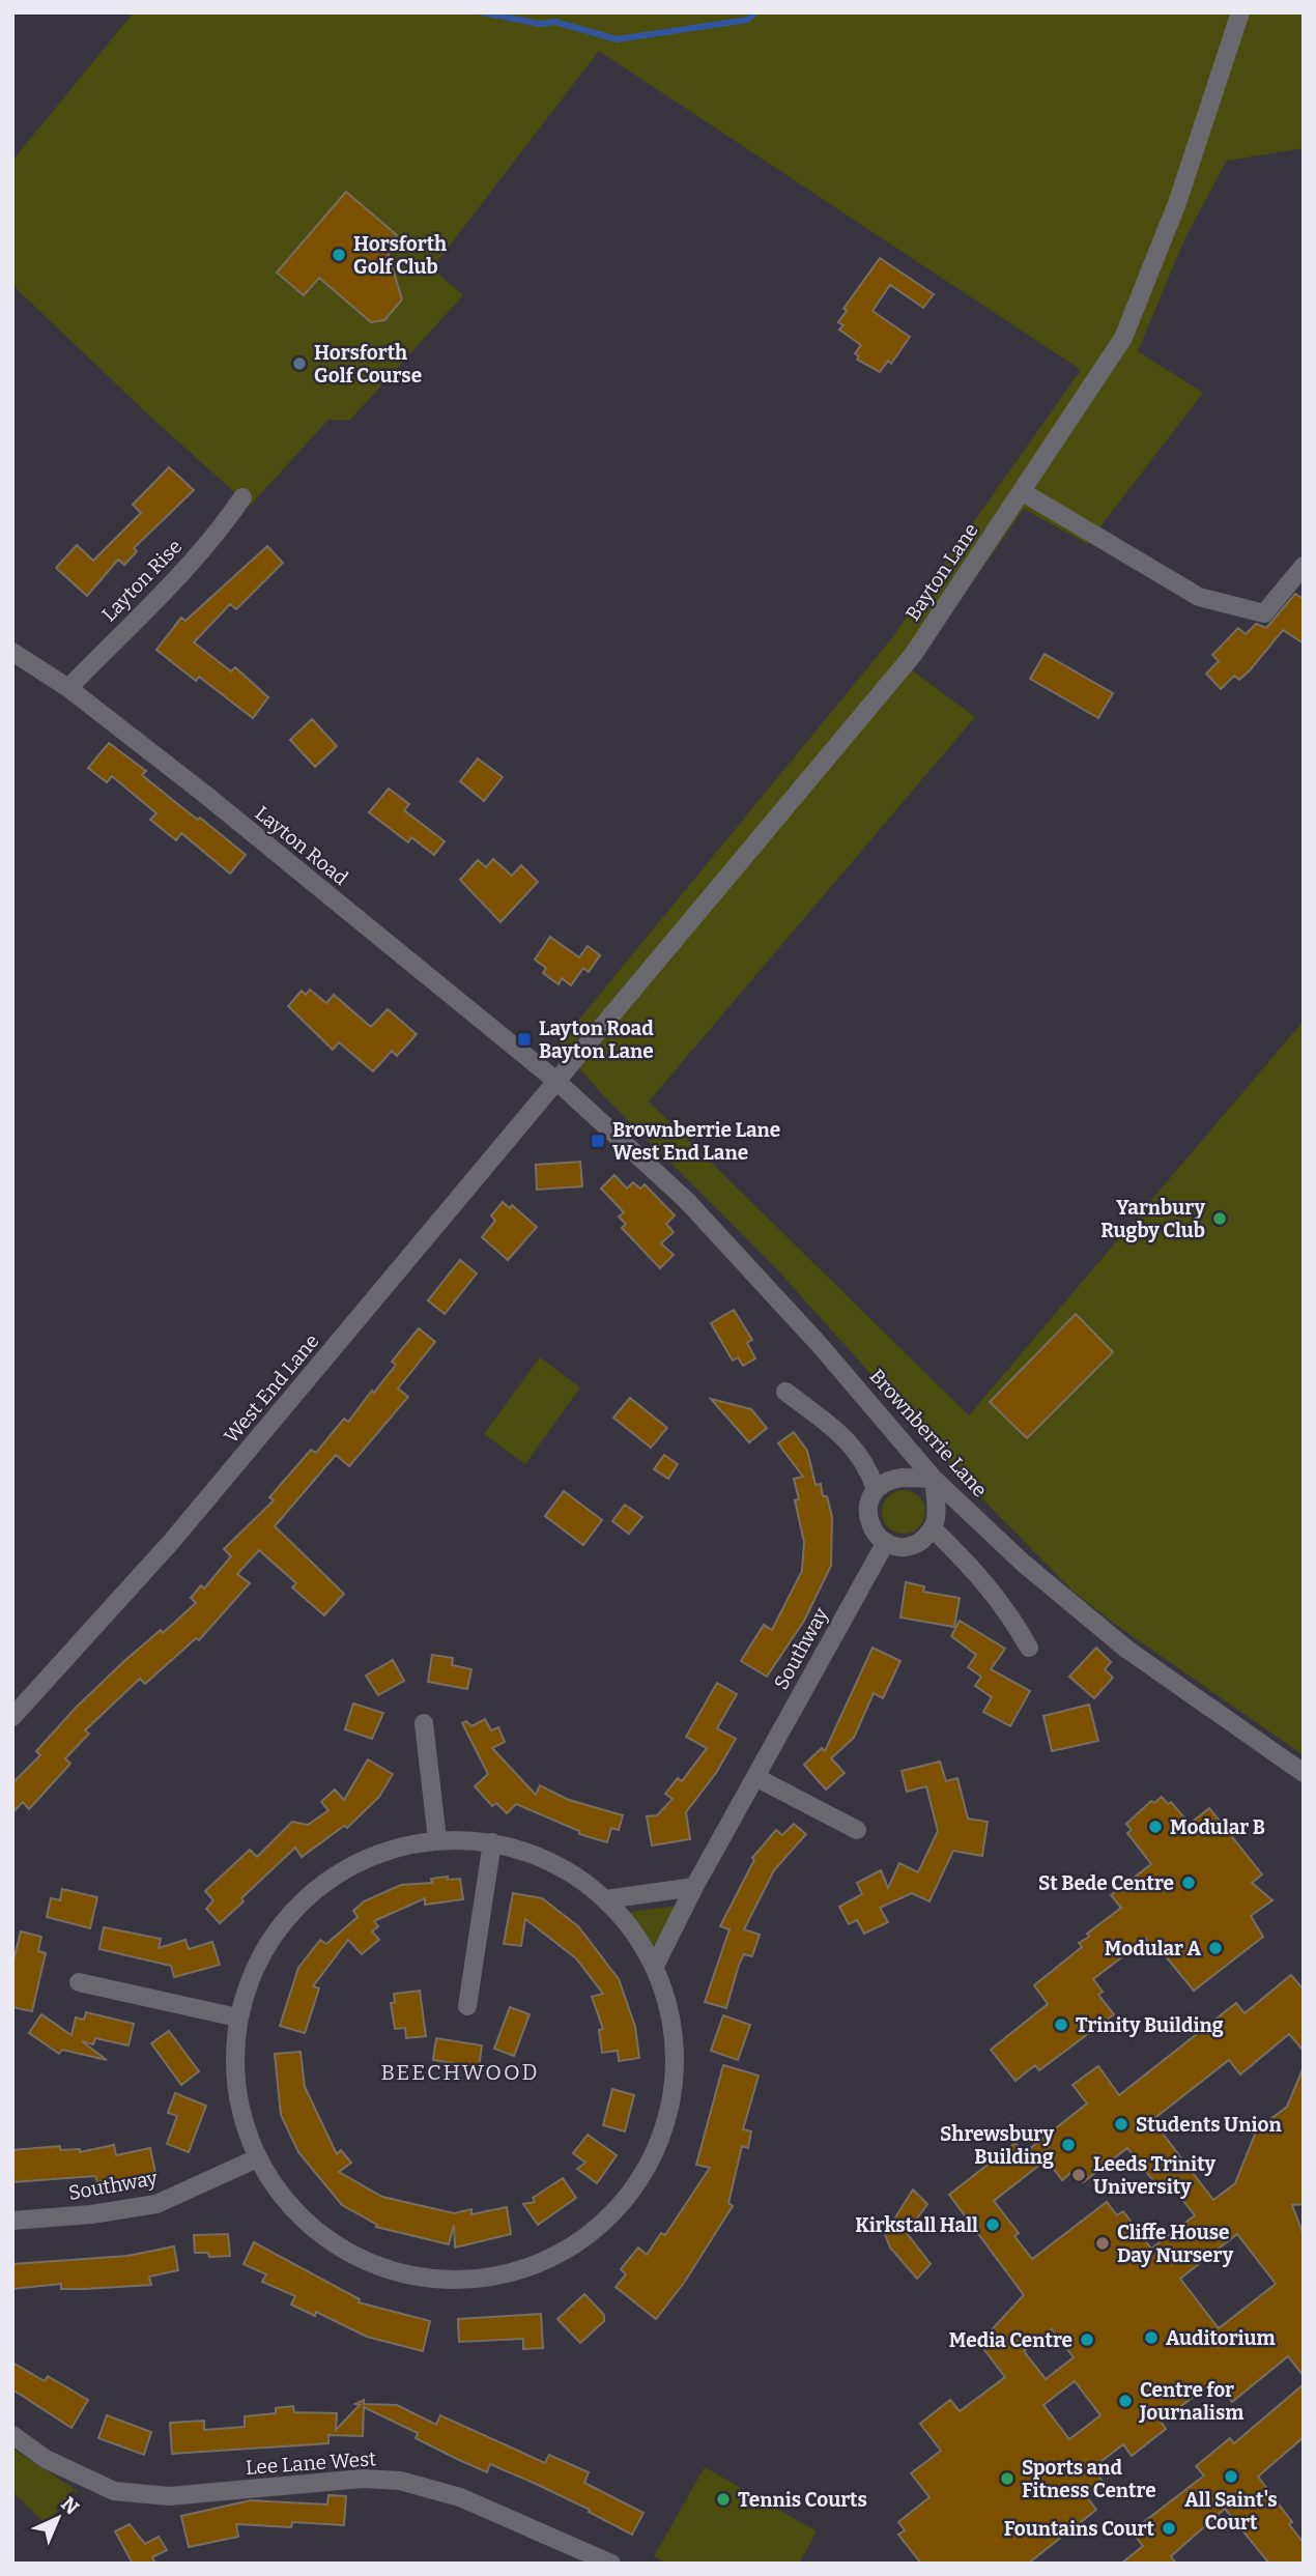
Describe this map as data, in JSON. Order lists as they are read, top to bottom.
{
  "streets": {
    "street": [
      "Bayton Lane",
      "Layton Rise",
      "Layton Road",
      "West End Lane",
      "Brownberrie Lane",
      "Southway",
      "Lee Lane West"
    ]
  },
  "crossings": [
    ["Bayton Lane", "Layton Road"],
    ["Bayton Lane", "West End Lane"],
    ["Bayton Lane", "Brownberrie Lane"],
    ["Layton Rise", "Layton Road"],
    ["Layton Road", "West End Lane"],
    ["Layton Road", "Brownberrie Lane"],
    ["West End Lane", "Brownberrie Lane"],
    ["Brownberrie Lane", "Southway"]
  ],
  "districts": ["BEECHWOOD"],
  "places": {
    "other": [
      "Horsforth Golf Club",
      "Horsforth Golf Course",
      "Yarnbury Rugby Club",
      "Modular B",
      "St Bede Centre",
      "Modular A",
      "Trinity Building",
      "Students Union",
      "Shrewsbury Building",
      "Leeds Trinity University",
      "Kirkstall Hall",
      "Cliffe House Day Nursery",
      "Auditorium",
      "Media Centre",
      "Centre for Journalism",
      "All Saint's Court",
      "Sports and Fitness Centre",
      "Tennis Courts",
      "Fountains Court"
    ],
    "transit": ["Layton Road Bayton Lane", "Brownberrie Lane West End Lane"]
  },
  "north": "top right"
}
